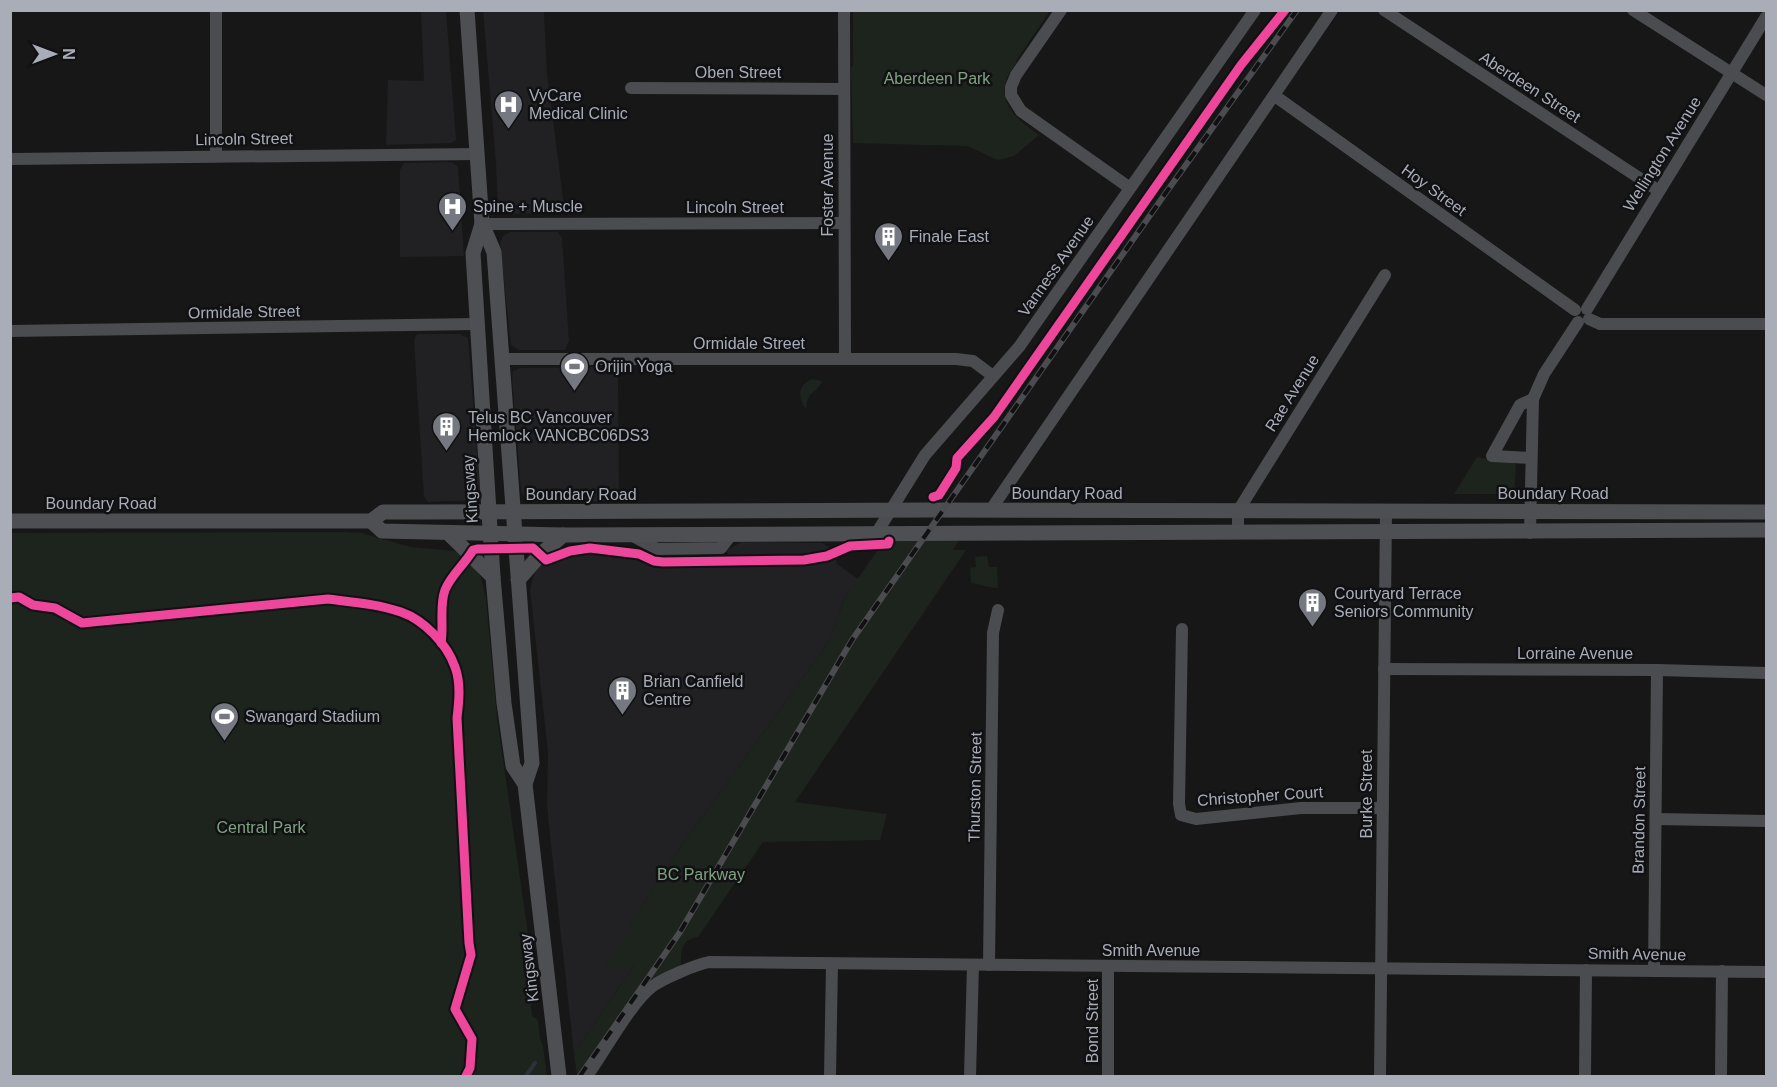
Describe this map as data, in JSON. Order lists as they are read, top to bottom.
{
  "streets": {
    "main road": ["Kingsway", "Boundary Road"],
    "street": [
      "Oben Street",
      "Aberdeen Street",
      "Lincoln Street",
      "Wellington Avenue",
      "Foster Avenue",
      "Hoy Street",
      "Vanness Avenue",
      "Ormidale Street",
      "Rae Avenue",
      "Lorraine Avenue",
      "Thurston Street",
      "Burke Street",
      "Christopher Court",
      "Brandon Street",
      "Smith Avenue",
      "Bond Street"
    ]
  },
  "crossings": [
    ["Oben Street", "Foster Avenue"],
    ["Aberdeen Street", "Wellington Avenue"],
    ["Lincoln Street", "Foster Avenue"],
    ["Lincoln Street", "Kingsway"],
    ["Wellington Avenue", "Hoy Street"],
    ["Wellington Avenue", "Boundary Road"],
    ["Foster Avenue", "Ormidale Street"],
    ["Vanness Avenue", "Ormidale Street"],
    ["Vanness Avenue", "Boundary Road"],
    ["Ormidale Street", "Kingsway"],
    ["Rae Avenue", "Boundary Road"],
    ["Kingsway", "Boundary Road"],
    ["Boundary Road", "Burke Street"],
    ["Lorraine Avenue", "Burke Street"],
    ["Lorraine Avenue", "Brandon Street"],
    ["Thurston Street", "Smith Avenue"],
    ["Burke Street", "Christopher Court"],
    ["Burke Street", "Smith Avenue"],
    ["Brandon Street", "Smith Avenue"],
    ["Smith Avenue", "Bond Street"]
  ],
  "parks": ["Aberdeen Park", "Central Park", "BC Parkway"],
  "places": {
    "hospital": ["VyCare Medical Clinic", "Spine + Muscle"],
    "building": [
      "Finale East",
      "Telus BC Vancouver Hemlock VANCBC06DS3",
      "Courtyard Terrace Seniors Community",
      "Brian Canfield Centre"
    ],
    "sports": ["Orijin Yoga", "Swangard Stadium"]
  },
  "north": "right"
}
